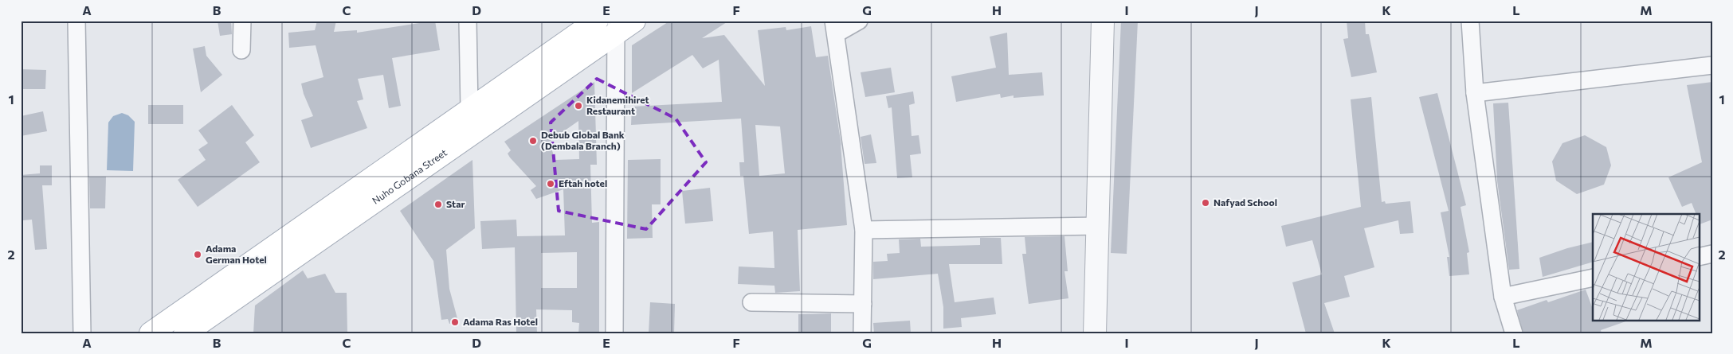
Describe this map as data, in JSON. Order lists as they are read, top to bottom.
{
  "streets": {
    "main road": ["Nuho Gobana Street"]
  },
  "places": [
    "Kidanemihiret Restaurant",
    "Debub Global Bank (Dembala Branch)",
    "Eftah hotel",
    "Nafyad School",
    "Star",
    "Adama German Hotel",
    "Adama Ras Hotel"
  ],
  "grid": {
    "columns": [
      "A",
      "B",
      "C",
      "D",
      "E",
      "F",
      "G",
      "H",
      "I",
      "J",
      "K",
      "L",
      "M"
    ],
    "rows": ["1", "2"]
  }
}
